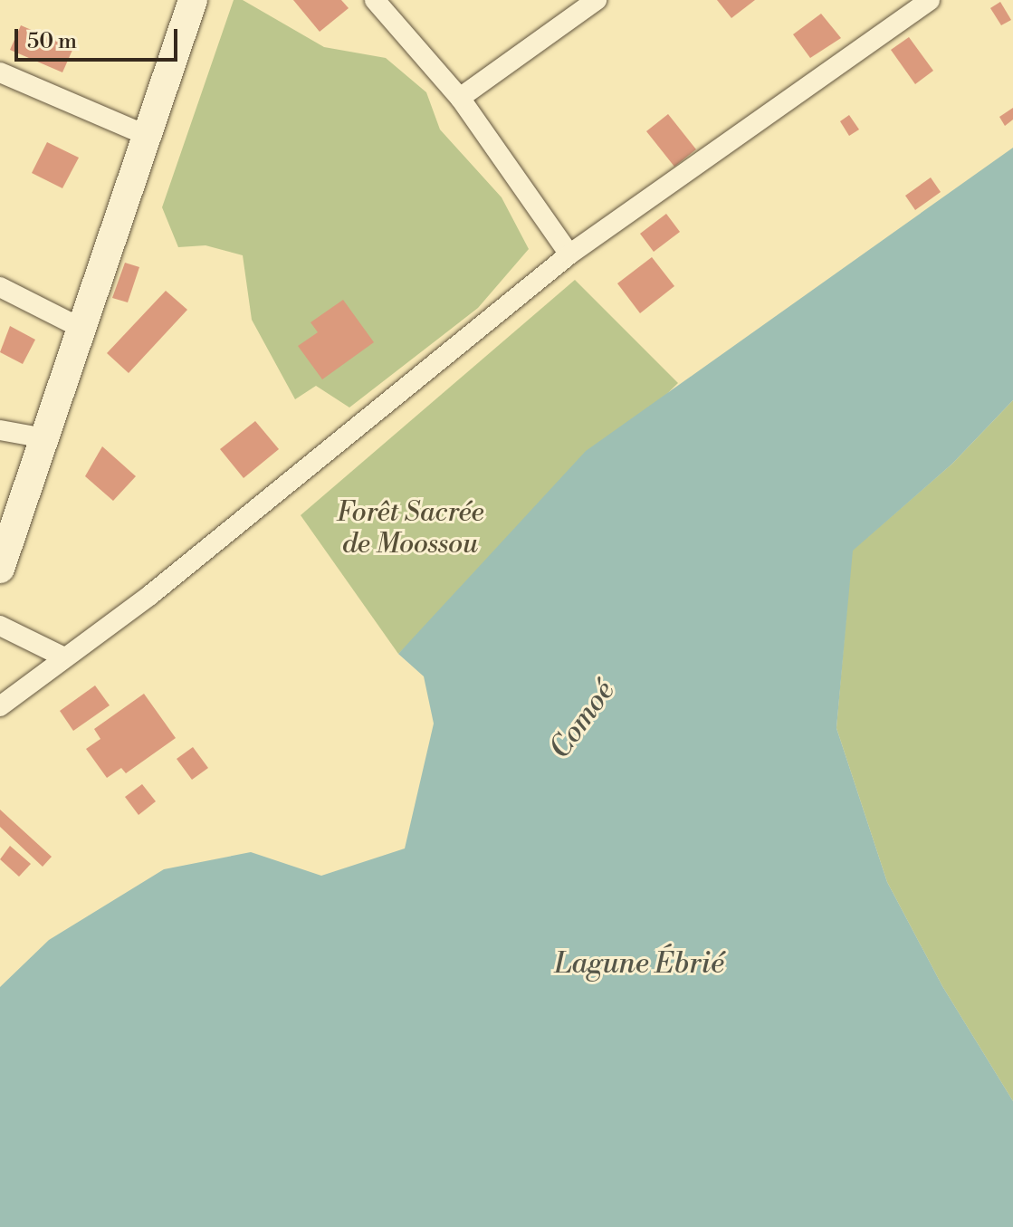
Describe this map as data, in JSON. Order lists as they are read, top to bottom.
{
  "water": ["Comoé", "Lagune Ébrié"],
  "parks": ["Forêt Sacrée de Moossou"],
  "scale_bar": "50 m"
}
